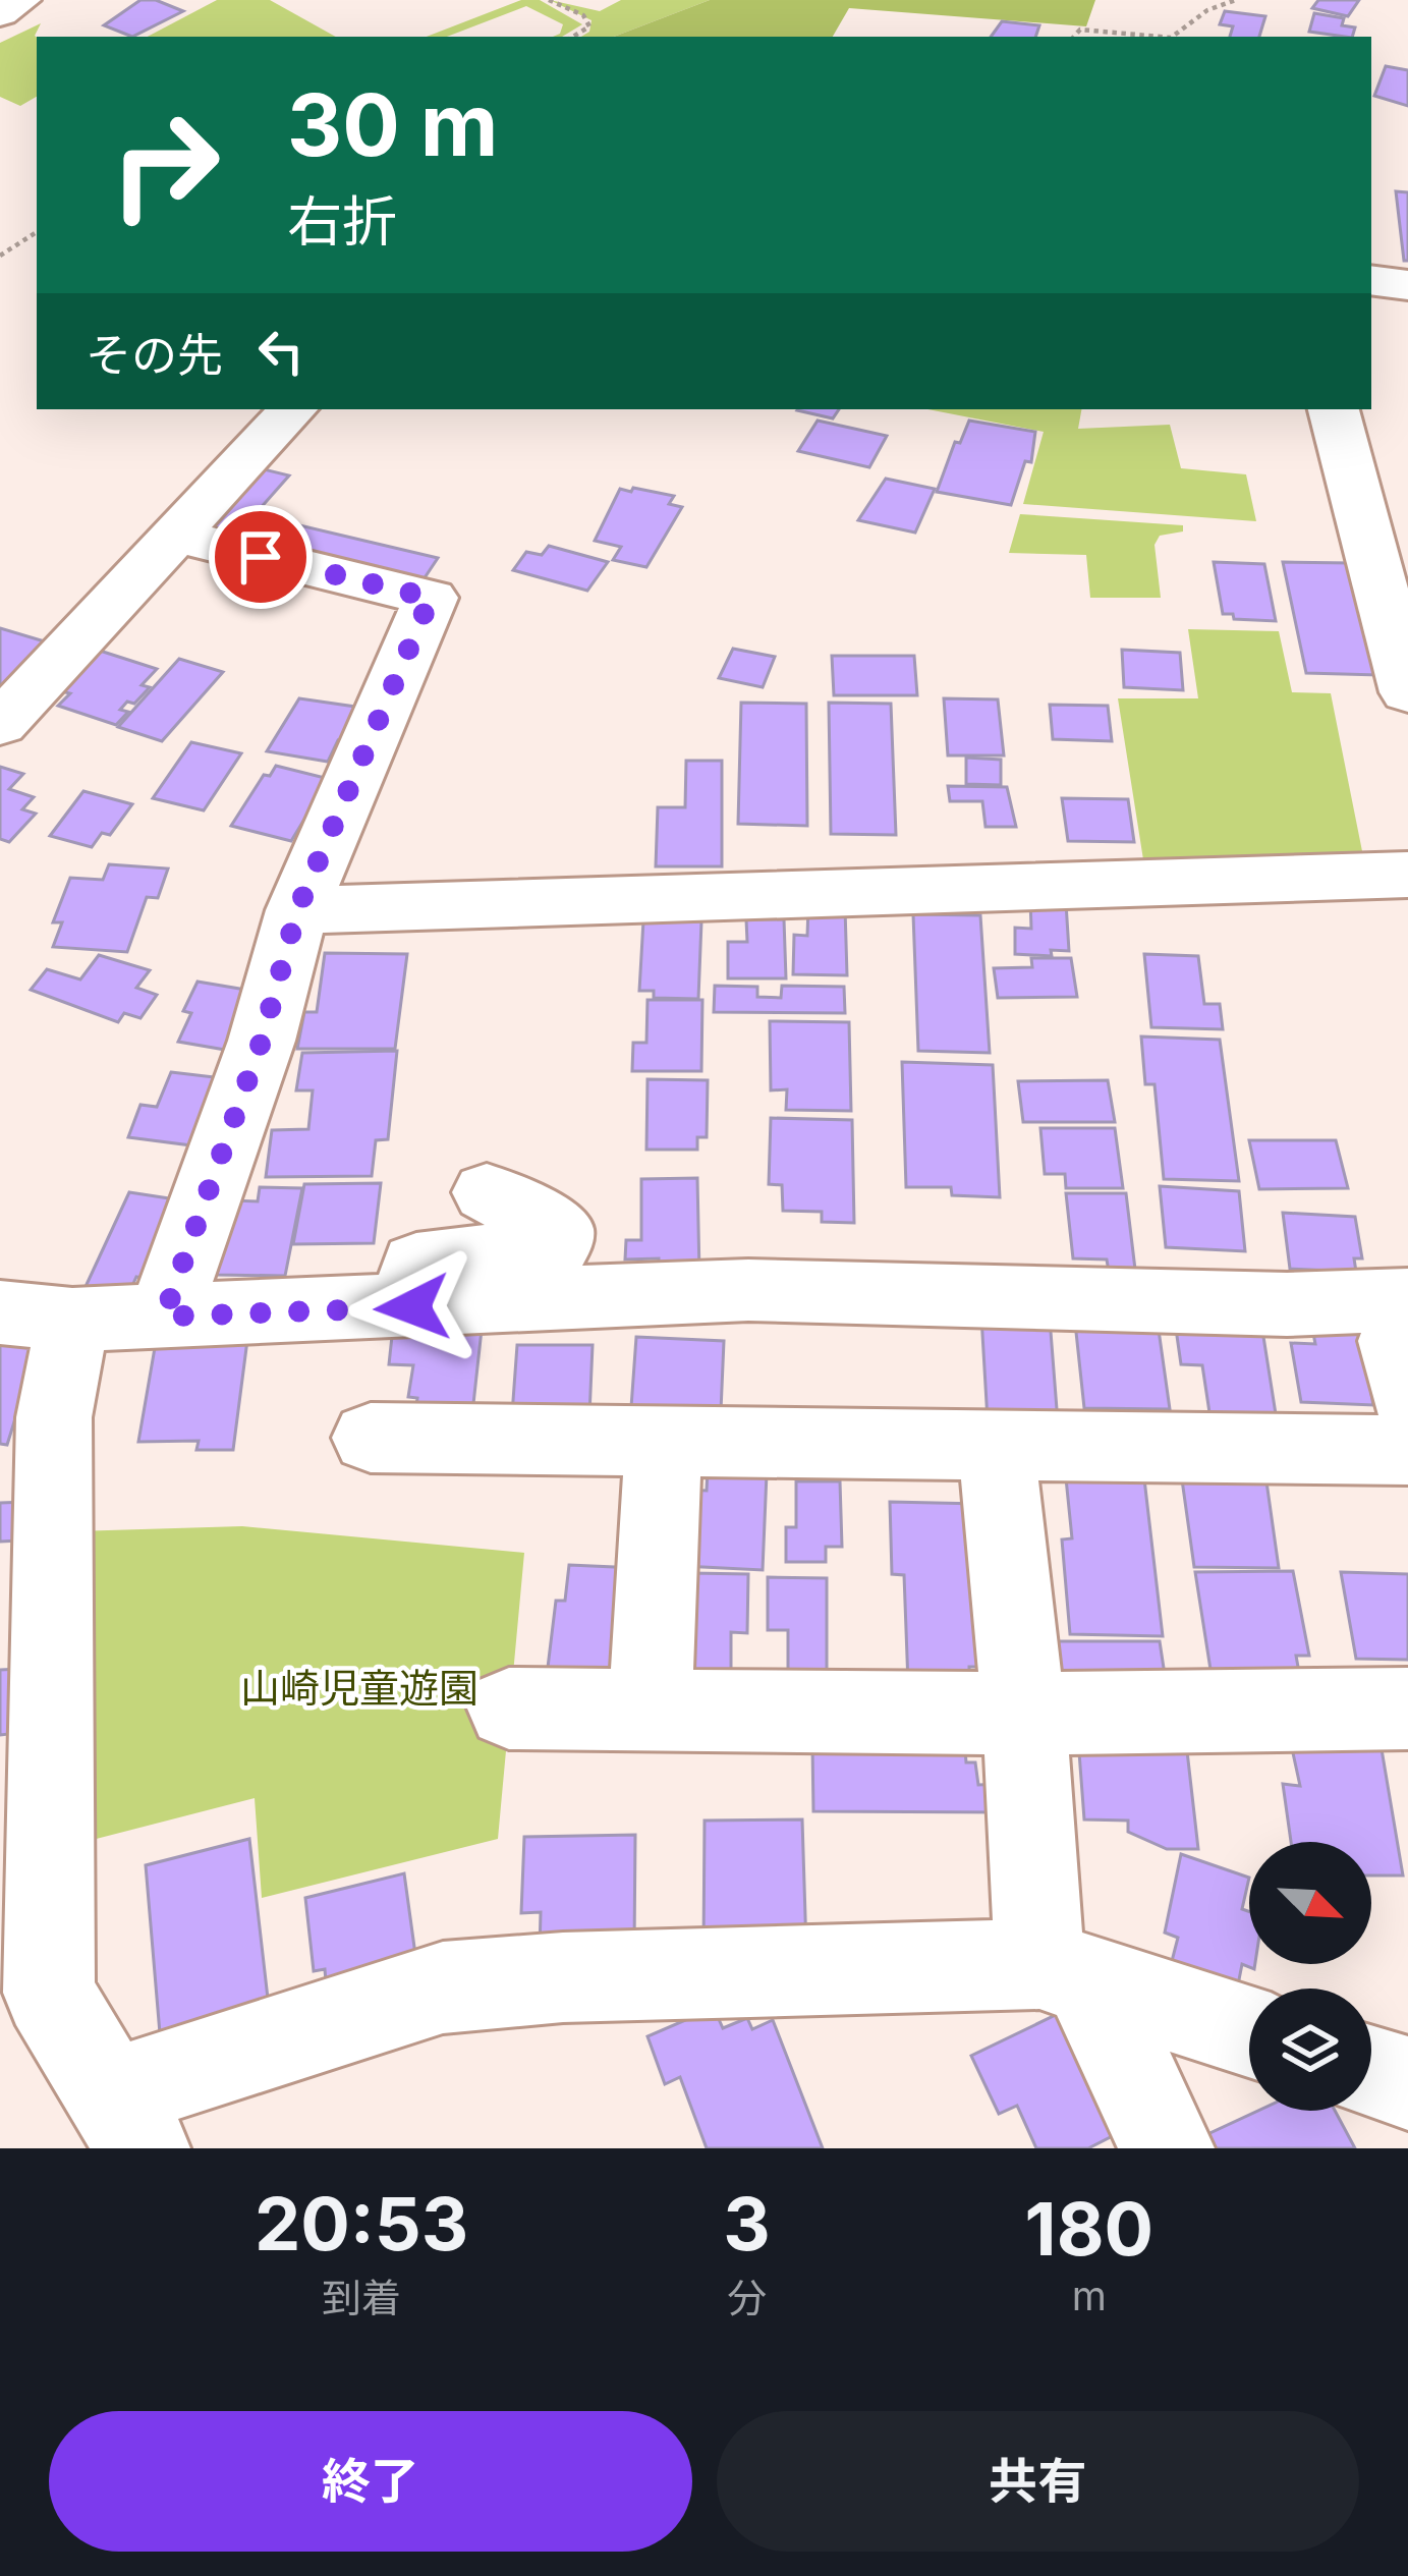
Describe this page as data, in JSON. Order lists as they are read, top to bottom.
{
  "parks": ["山崎児童遊園"],
  "north": "bottom right",
  "page": {
    "turn": ["30 m", "右折"],
    "then": "その先",
    "eta": [
      "20:53",
      "到着",
      "3",
      "分",
      "180",
      "m"
    ],
    "buttons": ["終了", "共有"]
  }
}
